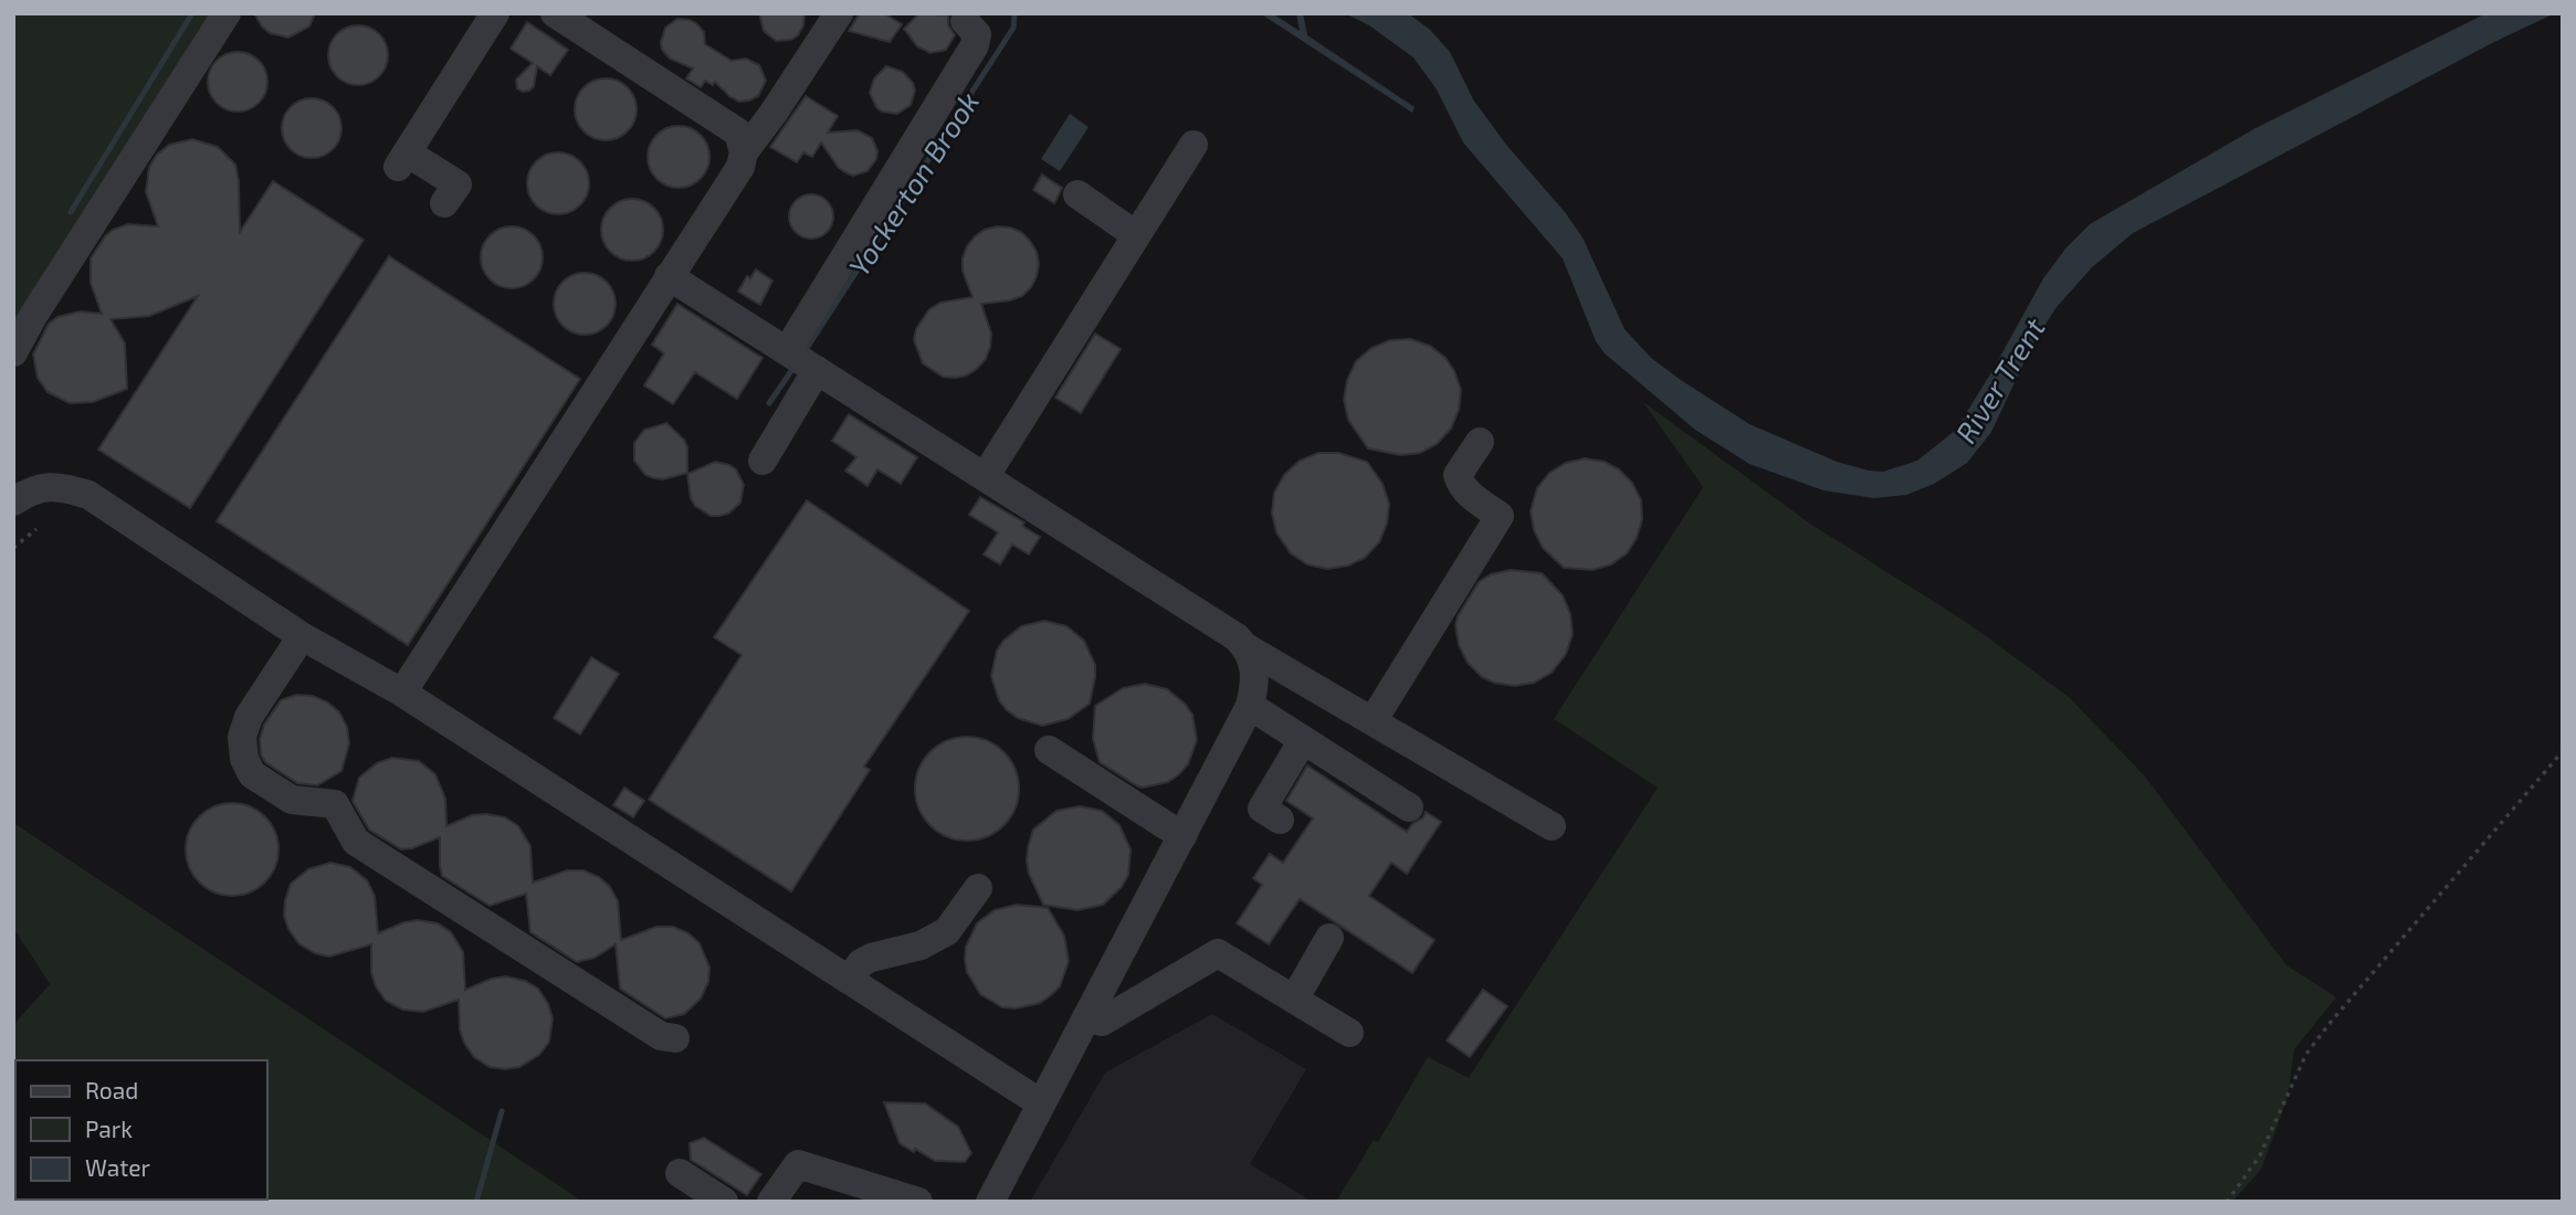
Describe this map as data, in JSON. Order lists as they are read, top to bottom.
{
  "water": ["Yockerton Brook", "River Trent"],
  "legend": ["Road", "Park", "Water"]
}
